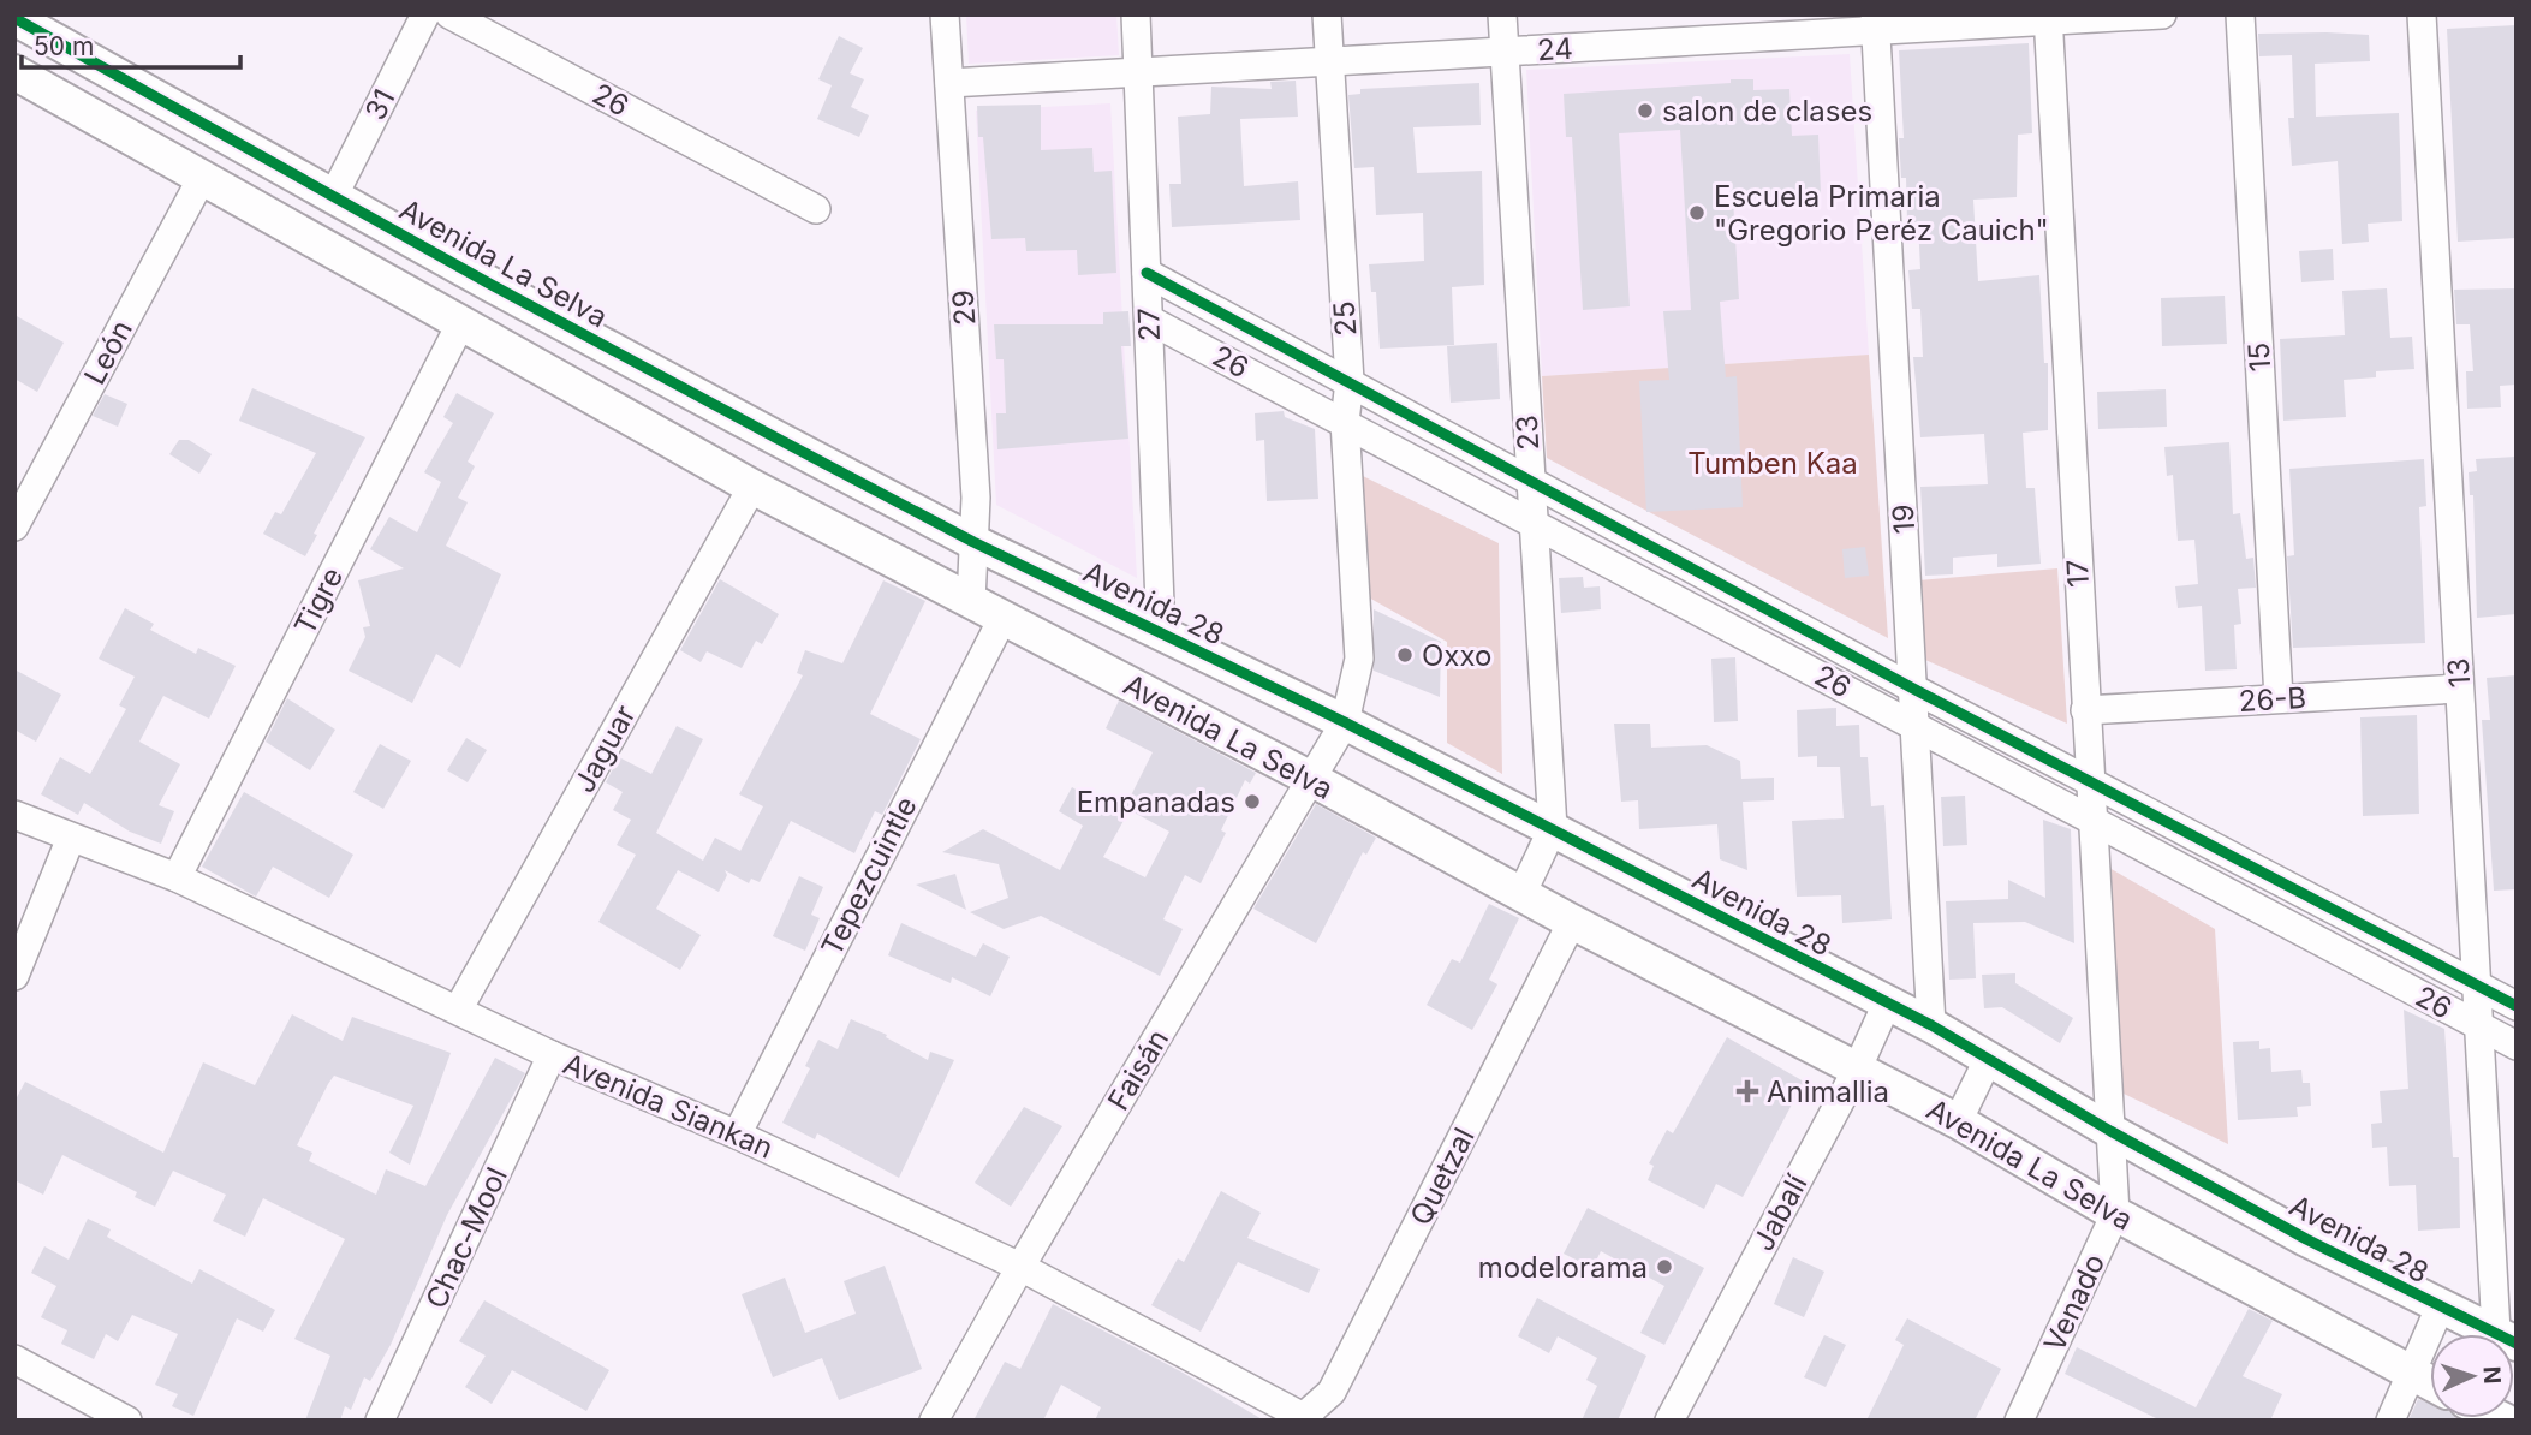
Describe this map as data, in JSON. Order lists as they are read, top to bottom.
{
  "streets": {
    "street": [
      "24",
      "26",
      "31",
      "Avenida La Selva",
      "29",
      "25",
      "27",
      "León",
      "15",
      "23",
      "19",
      "17",
      "Tigre",
      "Avenida 28",
      "13",
      "26-B",
      "Jaguar",
      "Tepezcuintle",
      "Faisán",
      "Avenida Siankan",
      "Quetzal",
      "Jabalí",
      "Chac-Mool",
      "Venado"
    ]
  },
  "crossings": [
    ["24", "29"],
    ["24", "25"],
    ["24", "27"],
    ["24", "23"],
    ["24", "19"],
    ["24", "17"],
    ["26", "25"],
    ["26", "27"],
    ["26", "23"],
    ["26", "19"],
    ["26", "17"],
    ["26", "13"],
    ["31", "Avenida La Selva"],
    ["Avenida La Selva", "29"],
    ["Avenida La Selva", "León"],
    ["Avenida La Selva", "23"],
    ["Avenida La Selva", "Tigre"],
    ["Avenida La Selva", "Avenida 28"],
    ["Avenida La Selva", "Jaguar"],
    ["Avenida La Selva", "Tepezcuintle"],
    ["Avenida La Selva", "Faisán"],
    ["Avenida La Selva", "Quetzal"],
    ["Avenida La Selva", "Jabalí"],
    ["Avenida La Selva", "Venado"],
    ["29", "Avenida 28"],
    ["25", "Avenida 28"],
    ["25", "Faisán"],
    ["27", "Avenida 28"],
    ["15", "26-B"],
    ["23", "Avenida 28"],
    ["19", "Avenida 28"],
    ["17", "Avenida 28"],
    ["17", "26-B"],
    ["17", "Venado"],
    ["Tigre", "Avenida Siankan"],
    ["Avenida 28", "Faisán"],
    ["Avenida 28", "Jabalí"],
    ["Avenida 28", "Venado"],
    ["13", "26-B"],
    ["Jaguar", "Avenida Siankan"],
    ["Tepezcuintle", "Avenida Siankan"],
    ["Faisán", "Avenida Siankan"],
    ["Avenida Siankan", "Quetzal"],
    ["Avenida Siankan", "Chac-Mool"]
  ],
  "parks": ["Tumben Kaa"],
  "places": {
    "other": [
      "salon de clases",
      "Escuela Primaria \"Gregorio Peréz Cauich\"",
      "Oxxo",
      "Empanadas",
      "modelorama"
    ],
    "health": ["Animallia"]
  },
  "scale_bar": "50 m",
  "north": "right"
}
